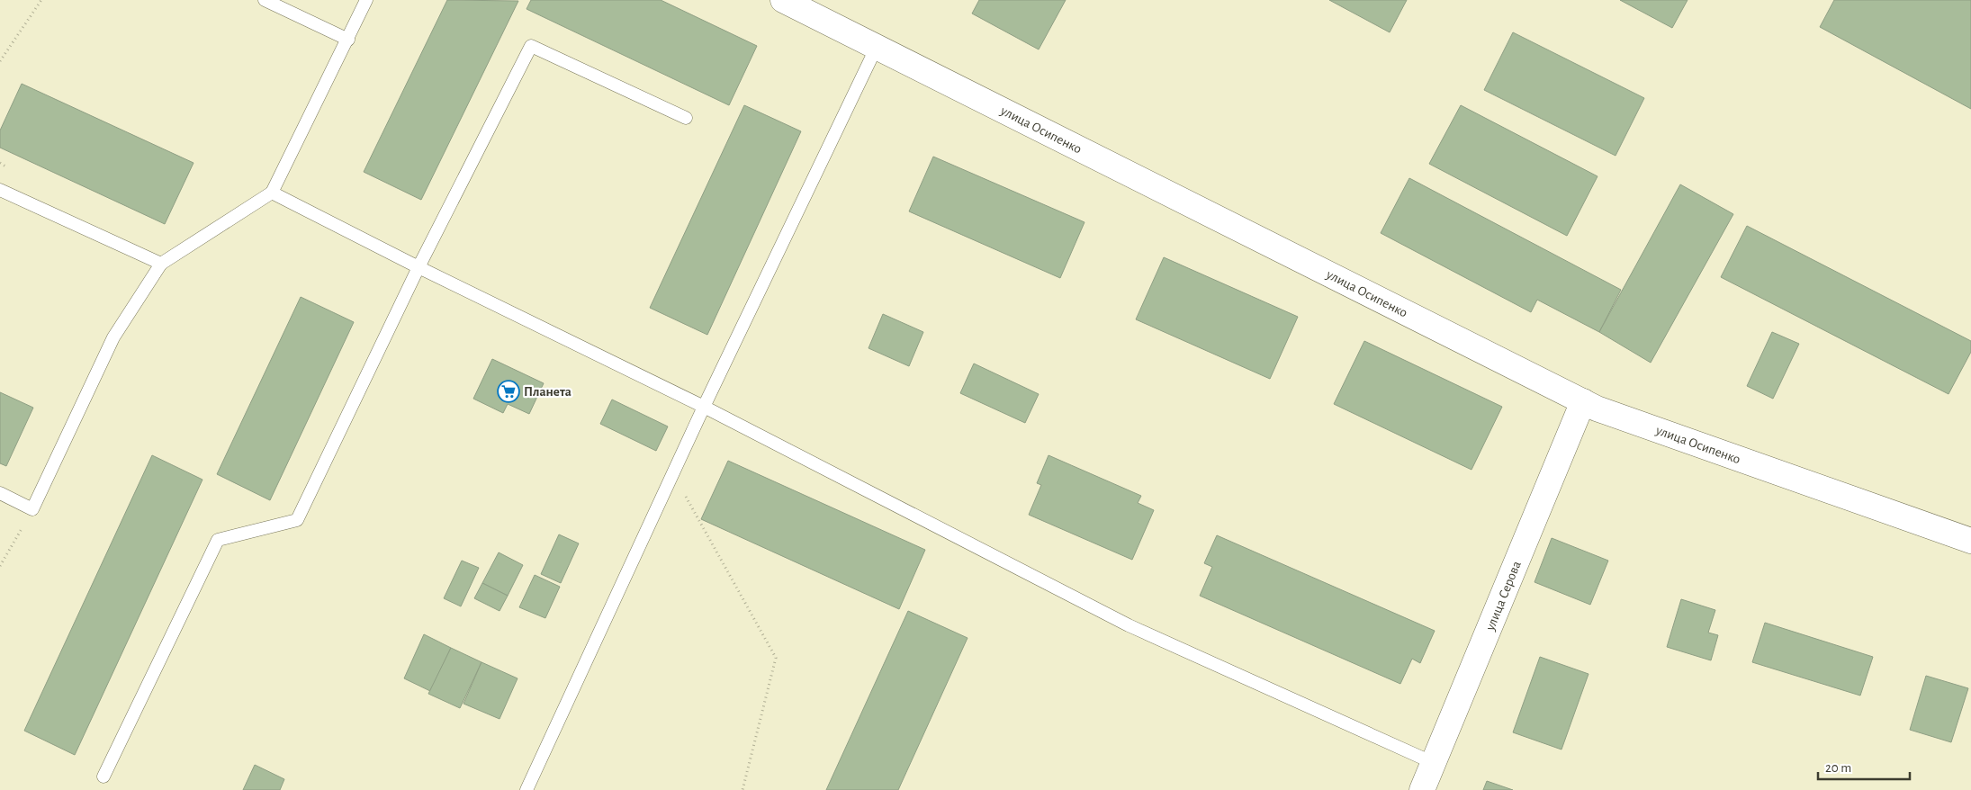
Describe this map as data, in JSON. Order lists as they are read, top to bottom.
{
  "streets": {
    "street": ["улица Осипенко", "улица Серова"]
  },
  "crossings": [
    ["улица Осипенко", "улица Серова"]
  ],
  "places": {
    "supermarket": ["Планета"]
  },
  "scale_bar": "20 m"
}
